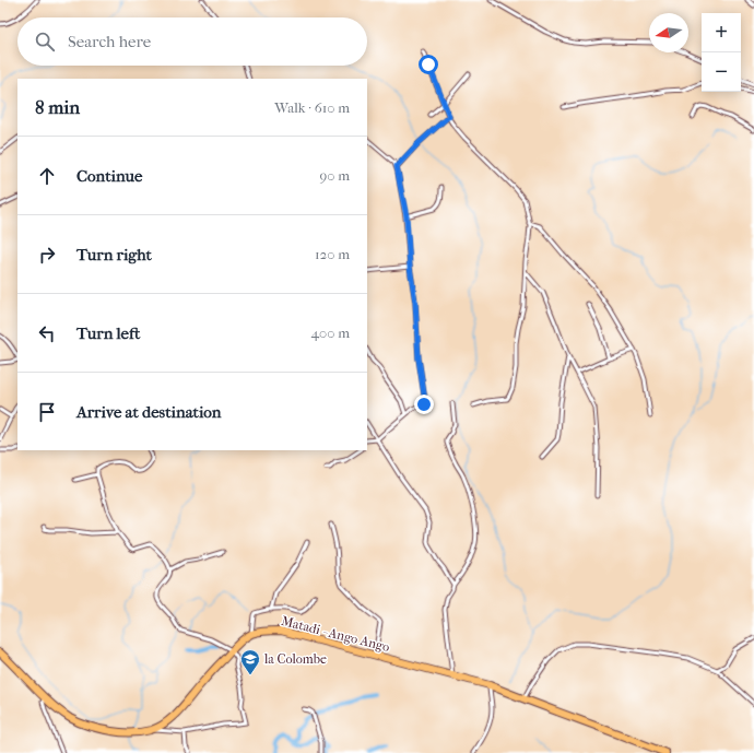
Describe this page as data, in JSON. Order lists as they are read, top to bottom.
{
  "streets": {
    "highway": ["Matadi - Ango Ango"]
  },
  "places": {
    "school or university": ["la Colombe"]
  },
  "north": "left",
  "page": {
    "map_buttons": ["+", "−"],
    "search": "Search here",
    "heading": ["8 min", "Walk · 610 m"],
    "list": [
      ["Continue", "90 m"],
      ["Turn right", "120 m"],
      ["Turn left", "400 m"],
      "Arrive at destination"
    ]
  }
}
